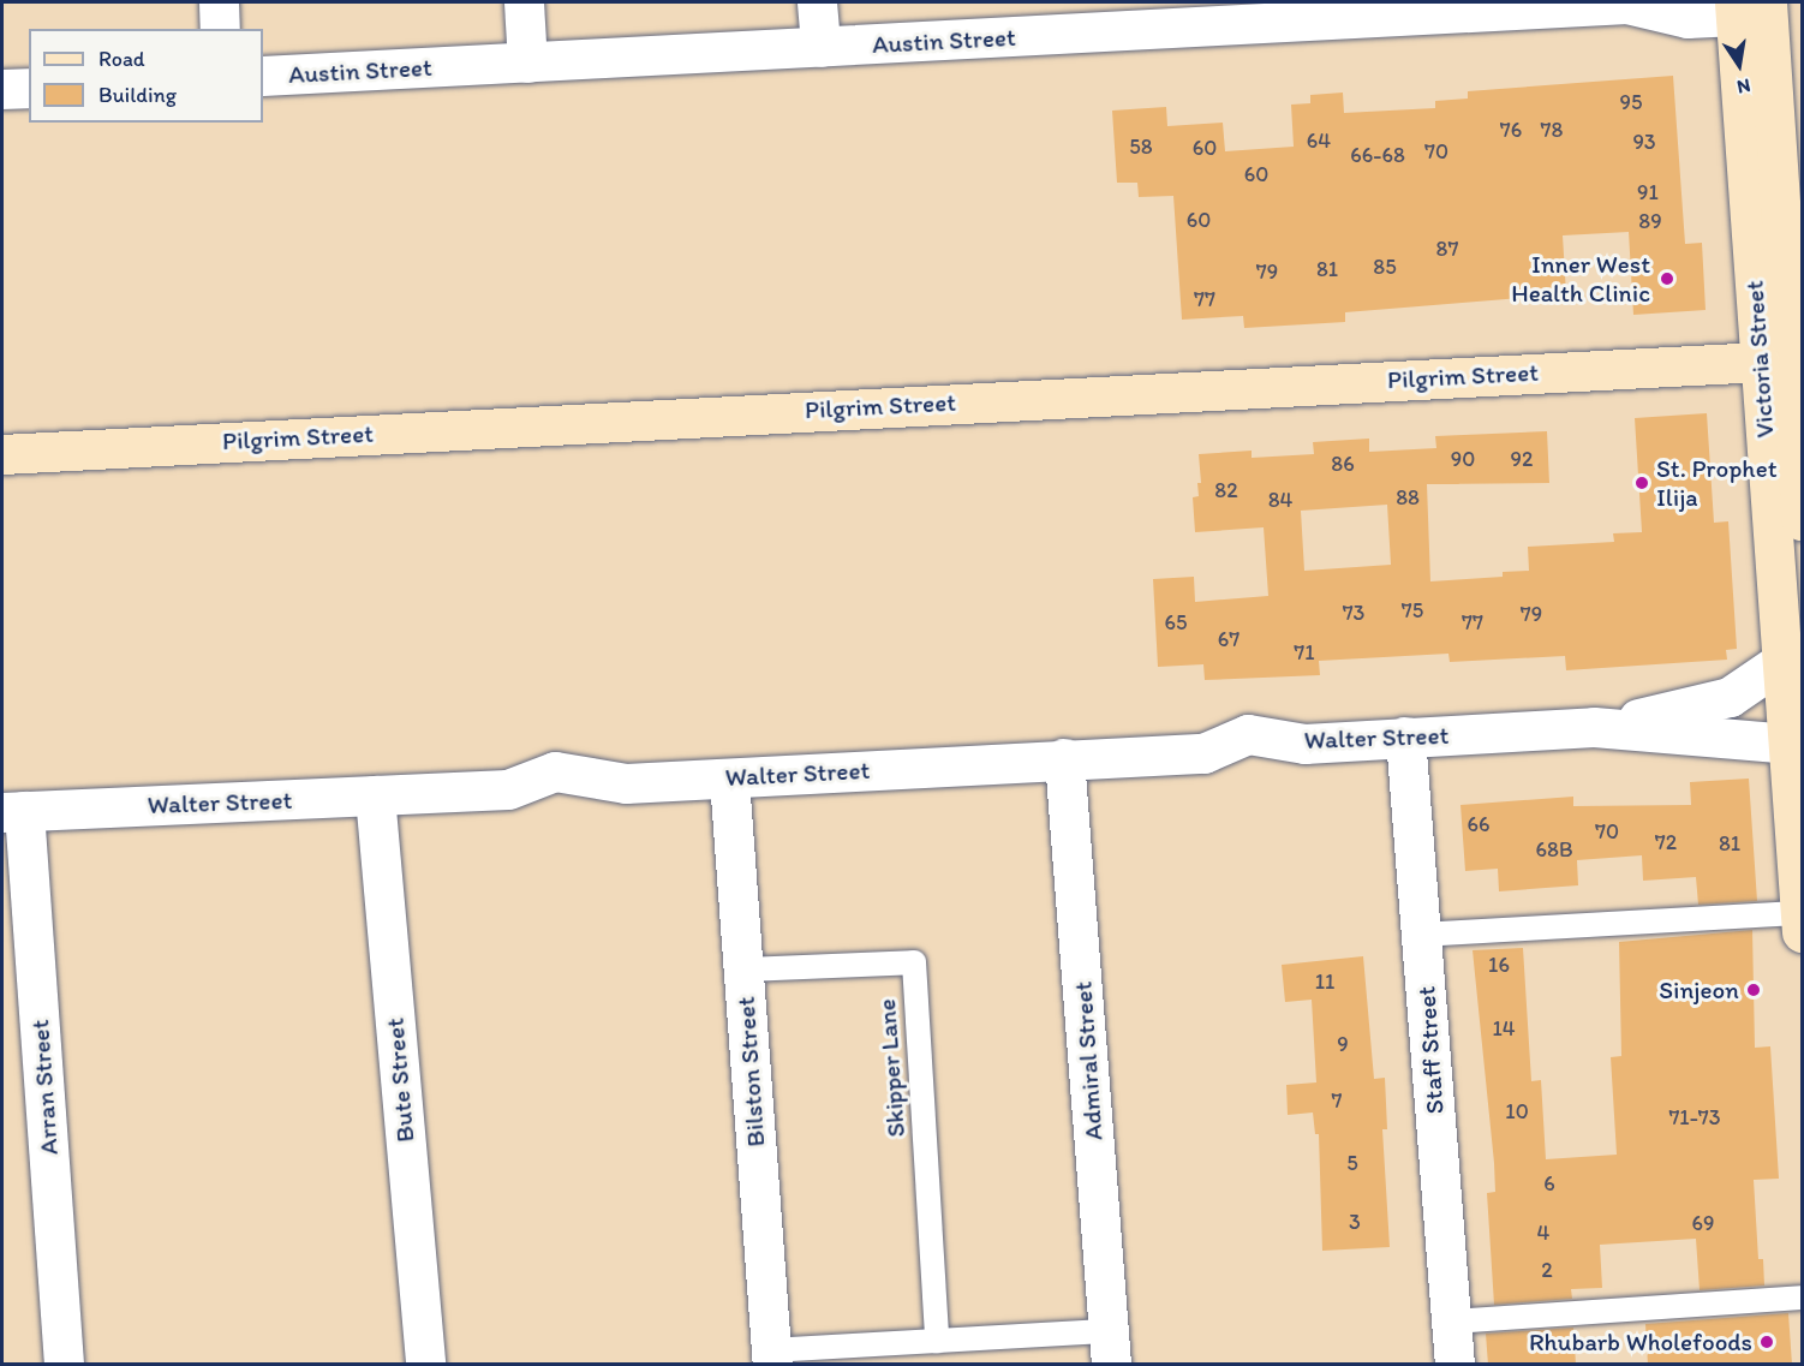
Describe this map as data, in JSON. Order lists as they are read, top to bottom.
{
  "streets": {
    "street": [
      "Austin Street",
      "Victoria Street",
      "Pilgrim Street",
      "Walter Street",
      "Staff Street",
      "Admiral Street",
      "Bilston Street",
      "Bute Street",
      "Arran Street"
    ],
    "lane": ["Skipper Lane"]
  },
  "crossings": [
    ["Austin Street", "Victoria Street"],
    ["Victoria Street", "Pilgrim Street"],
    ["Victoria Street", "Walter Street"],
    ["Walter Street", "Staff Street"],
    ["Walter Street", "Admiral Street"],
    ["Walter Street", "Bilston Street"],
    ["Walter Street", "Bute Street"],
    ["Walter Street", "Arran Street"],
    ["Skipper Lane", "Bilston Street"]
  ],
  "places": [
    "Inner West Health Clinic",
    "St. Prophet Ilija",
    "Sinjeon",
    "Rhubarb Wholefoods"
  ],
  "house_numbers": [
    "95",
    "76",
    "78",
    "64",
    "93",
    "58",
    "60",
    "70",
    "66-68",
    "60",
    "91",
    "60",
    "89",
    "87",
    "85",
    "81",
    "79",
    "77",
    "90",
    "92",
    "86",
    "82",
    "88",
    "84",
    "75",
    "73",
    "79",
    "65",
    "77",
    "67",
    "71",
    "66",
    "70",
    "72",
    "81",
    "68B",
    "16",
    "11",
    "14",
    "9",
    "7",
    "10",
    "71-73",
    "5",
    "6",
    "3",
    "69",
    "4",
    "2"
  ],
  "legend": ["Road", "Building"],
  "north": "bottom"
}
